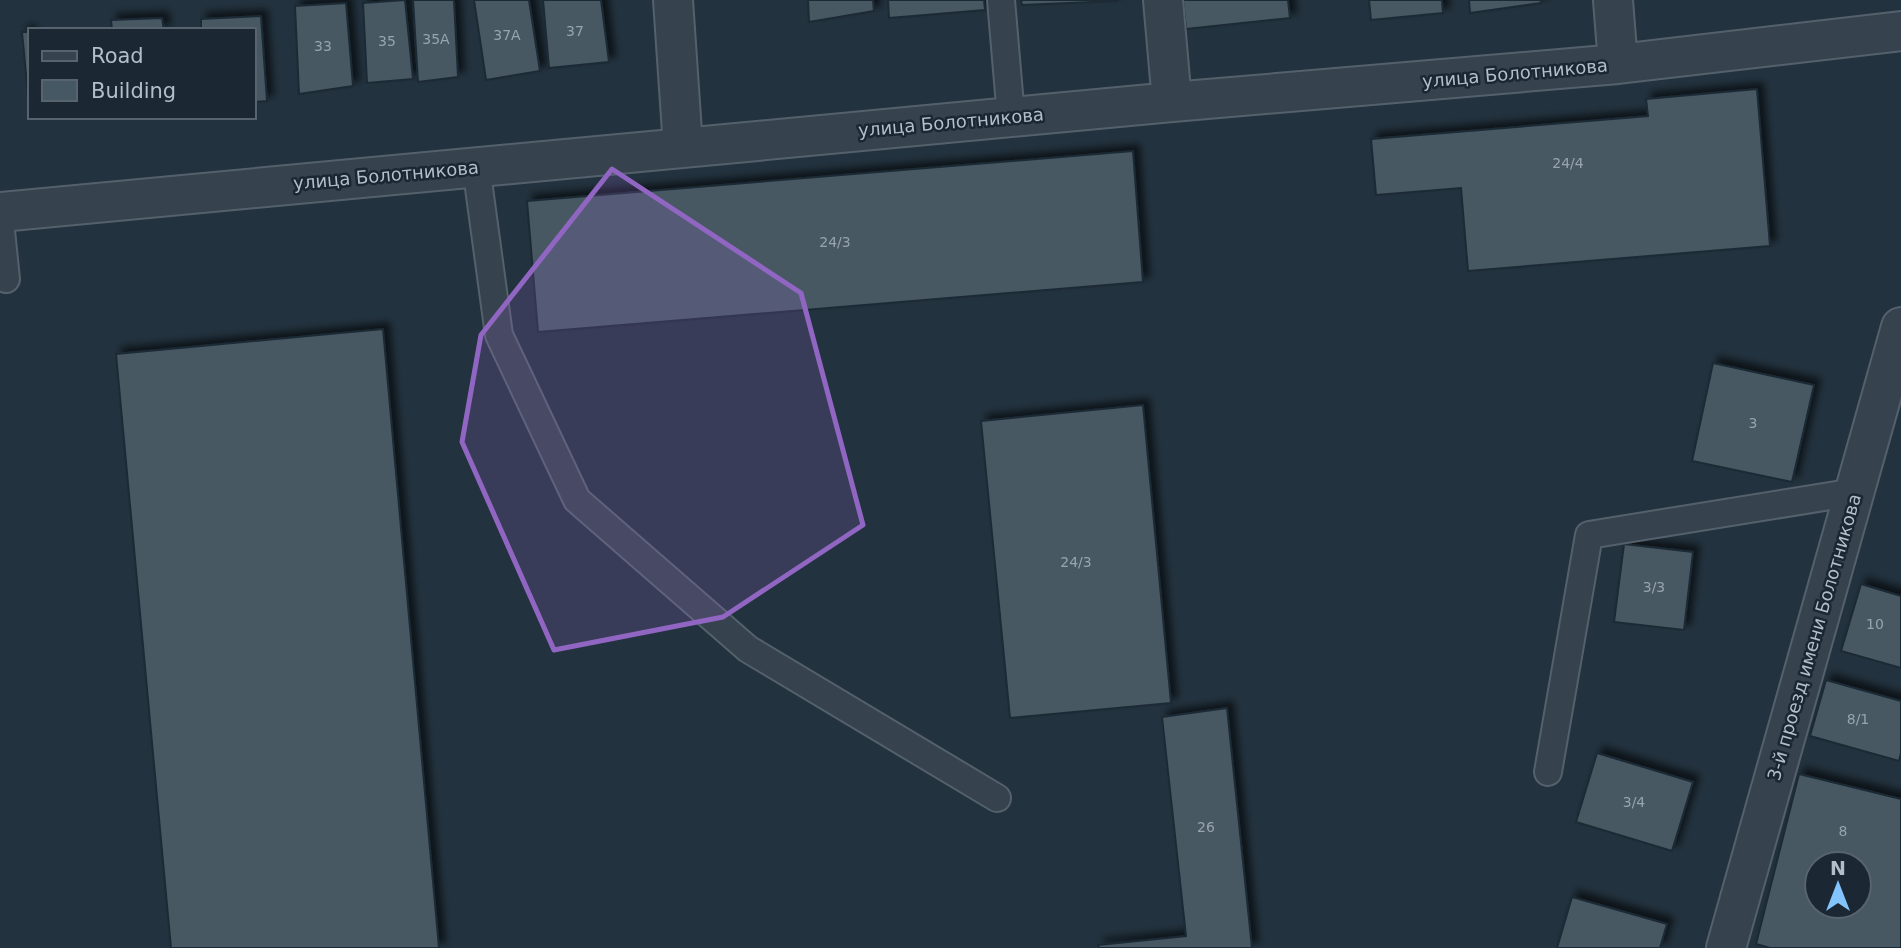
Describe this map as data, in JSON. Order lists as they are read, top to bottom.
{
  "streets": {
    "street": ["улица Болотникова", "3-й проезд имени Болотникова"]
  },
  "house_numbers": [
    "37",
    "37А",
    "35А",
    "35",
    "33",
    "24/4",
    "24/3",
    "3",
    "24/3",
    "3/3",
    "10",
    "8/1",
    "3/4",
    "26",
    "8"
  ],
  "legend": ["Road", "Building"],
  "north": "top"
}
